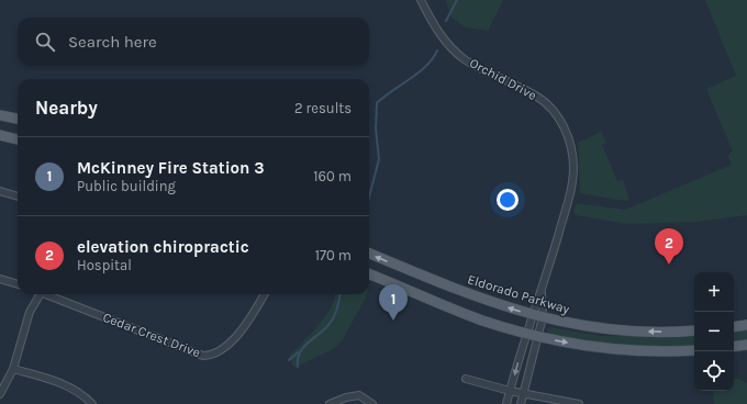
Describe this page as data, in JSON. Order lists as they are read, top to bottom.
{
  "streets": {
    "main road": ["Eldorado Parkway"],
    "street": ["Orchid Drive", "Cedar Crest Drive"]
  },
  "crossings": [
    ["Orchid Drive", "Eldorado Parkway"]
  ],
  "page": {
    "search": "Search here",
    "heading": ["Nearby", "2 results"],
    "list": [
      {
        "mark": "1",
        "name": "McKinney Fire Station 3",
        "note": "Public building",
        "value": "160 m"
      },
      {
        "mark": "2",
        "name": "elevation chiropractic",
        "note": "Hospital",
        "value": "170 m"
      }
    ],
    "pins": ["2", "1"],
    "map_buttons": ["+", "−"]
  }
}
